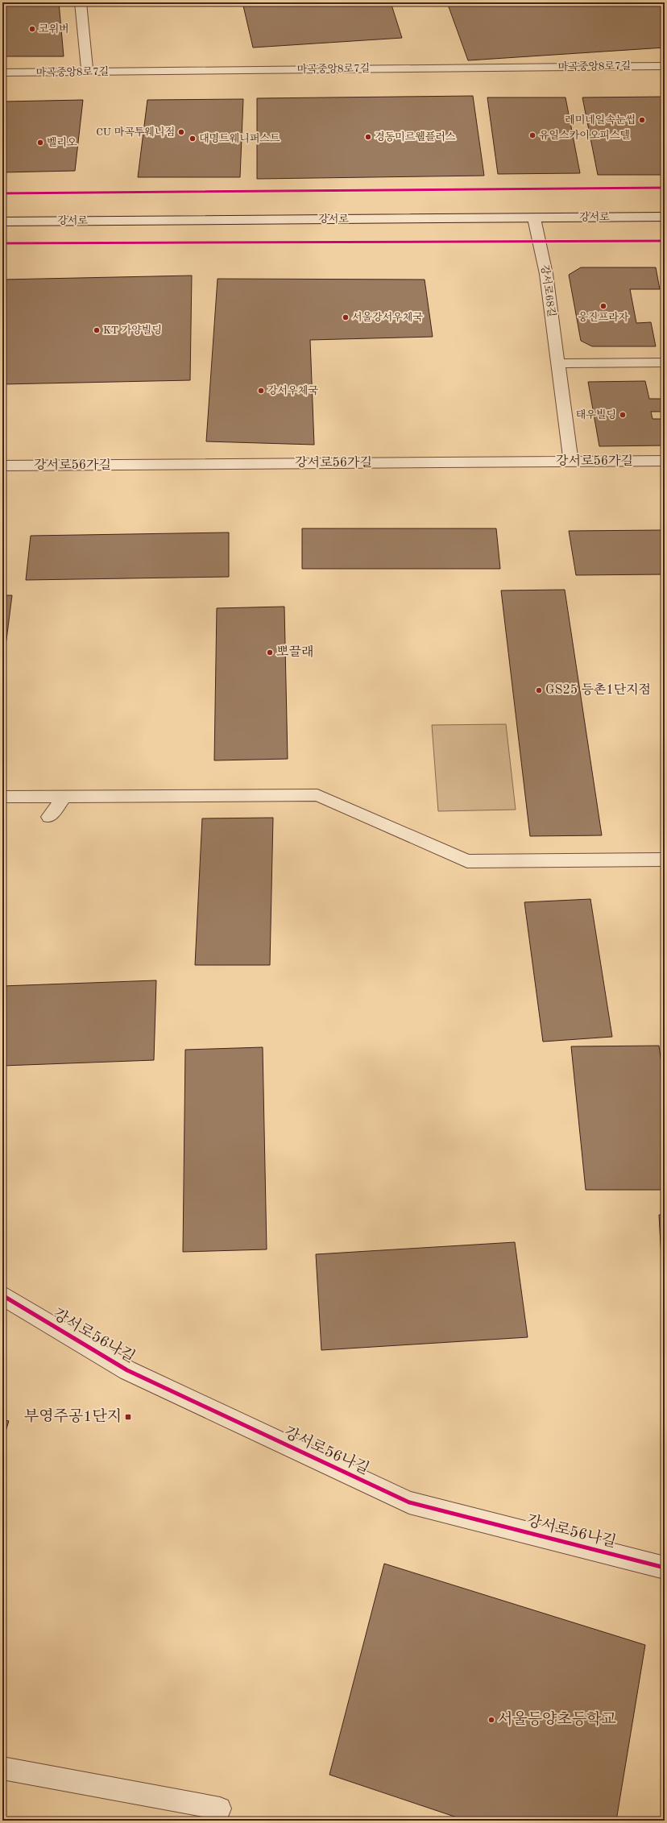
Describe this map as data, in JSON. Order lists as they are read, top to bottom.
{
  "streets": {
    "street": [
      "마곡중앙8로7길",
      "강서로",
      "강서로68길",
      "강서로56가길",
      "강서로56나길"
    ]
  },
  "crossings": [
    ["강서로", "강서로68길"],
    ["강서로68길", "강서로56가길"]
  ],
  "places": {
    "other": [
      "코위버",
      "레미네일속눈썹",
      "CU 마곡투웨니점",
      "유일스카이오피스텔",
      "경동미르웰플러스",
      "대명트웨니퍼스트",
      "벨리오",
      "웅진프라자",
      "서울강서우체국",
      "KT 가양빌딩",
      "강서우체국",
      "태우빌딩",
      "뽀끌래",
      "GS25 등촌1단지점",
      "서울등양초등학교"
    ],
    "transit": ["부영주공1단지"]
  }
}
